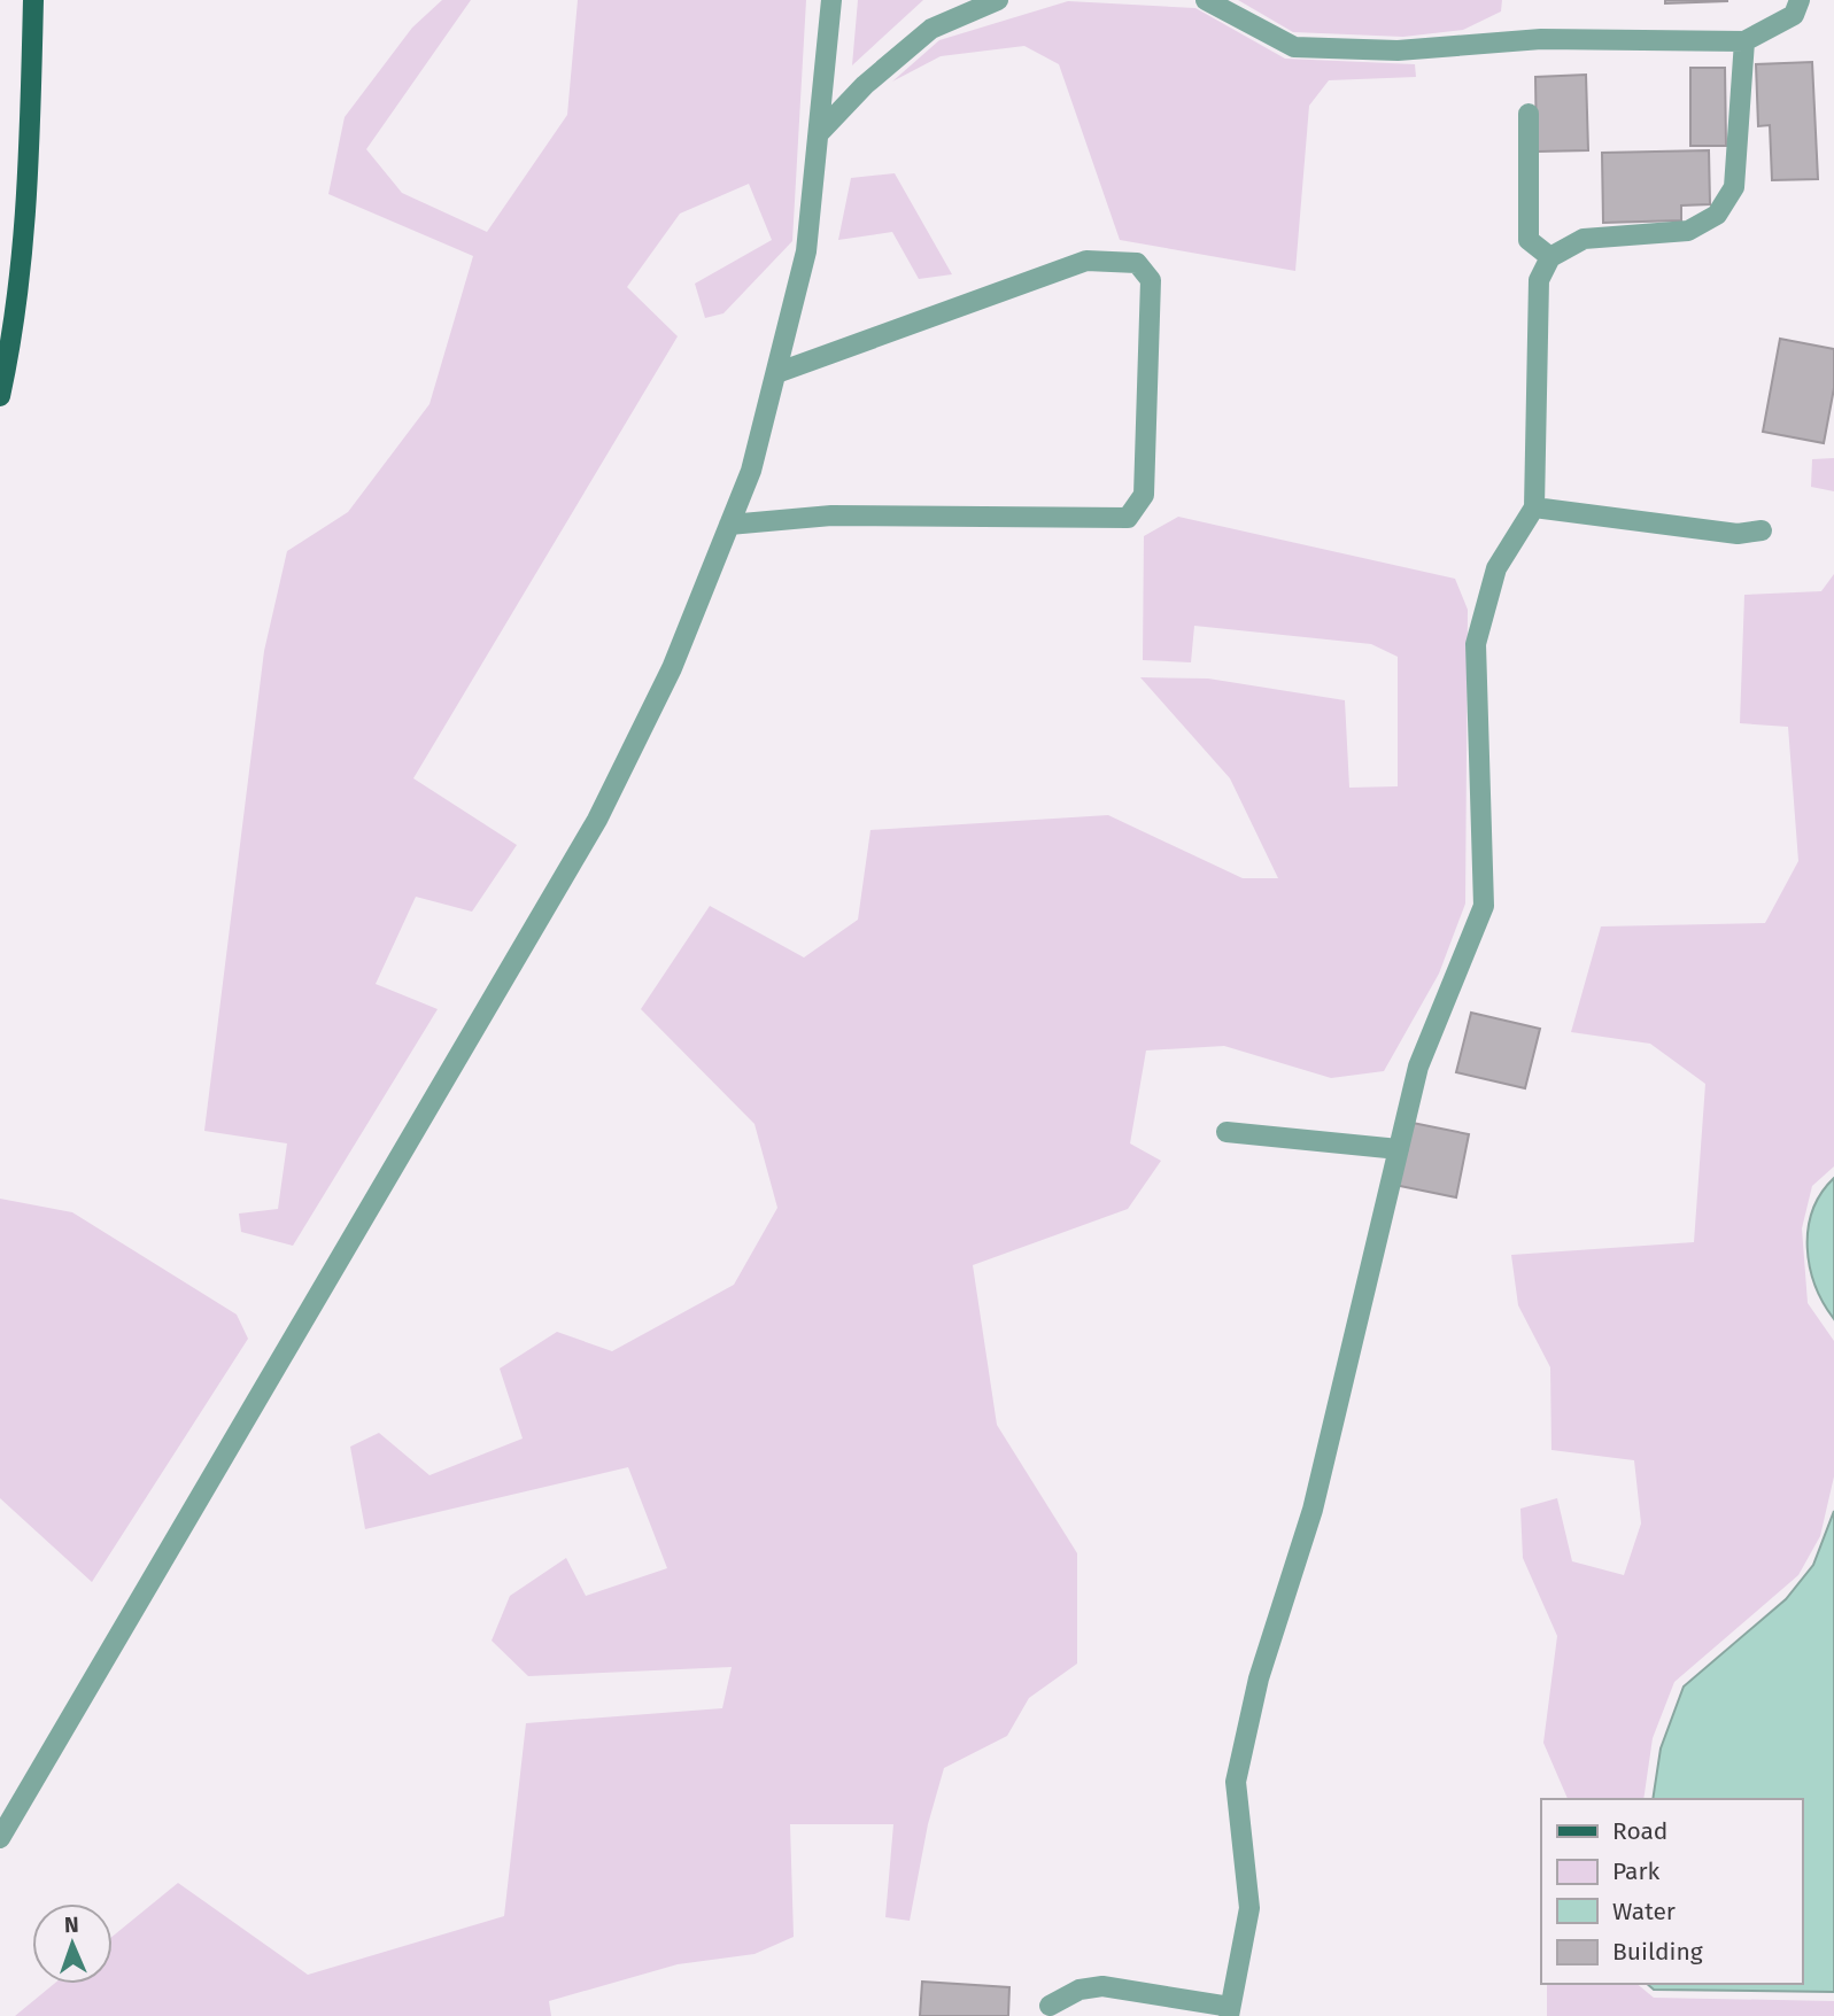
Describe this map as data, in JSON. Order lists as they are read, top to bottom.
{
  "legend": [
    "Road",
    "Park",
    "Water",
    "Building"
  ],
  "north": "top"
}
